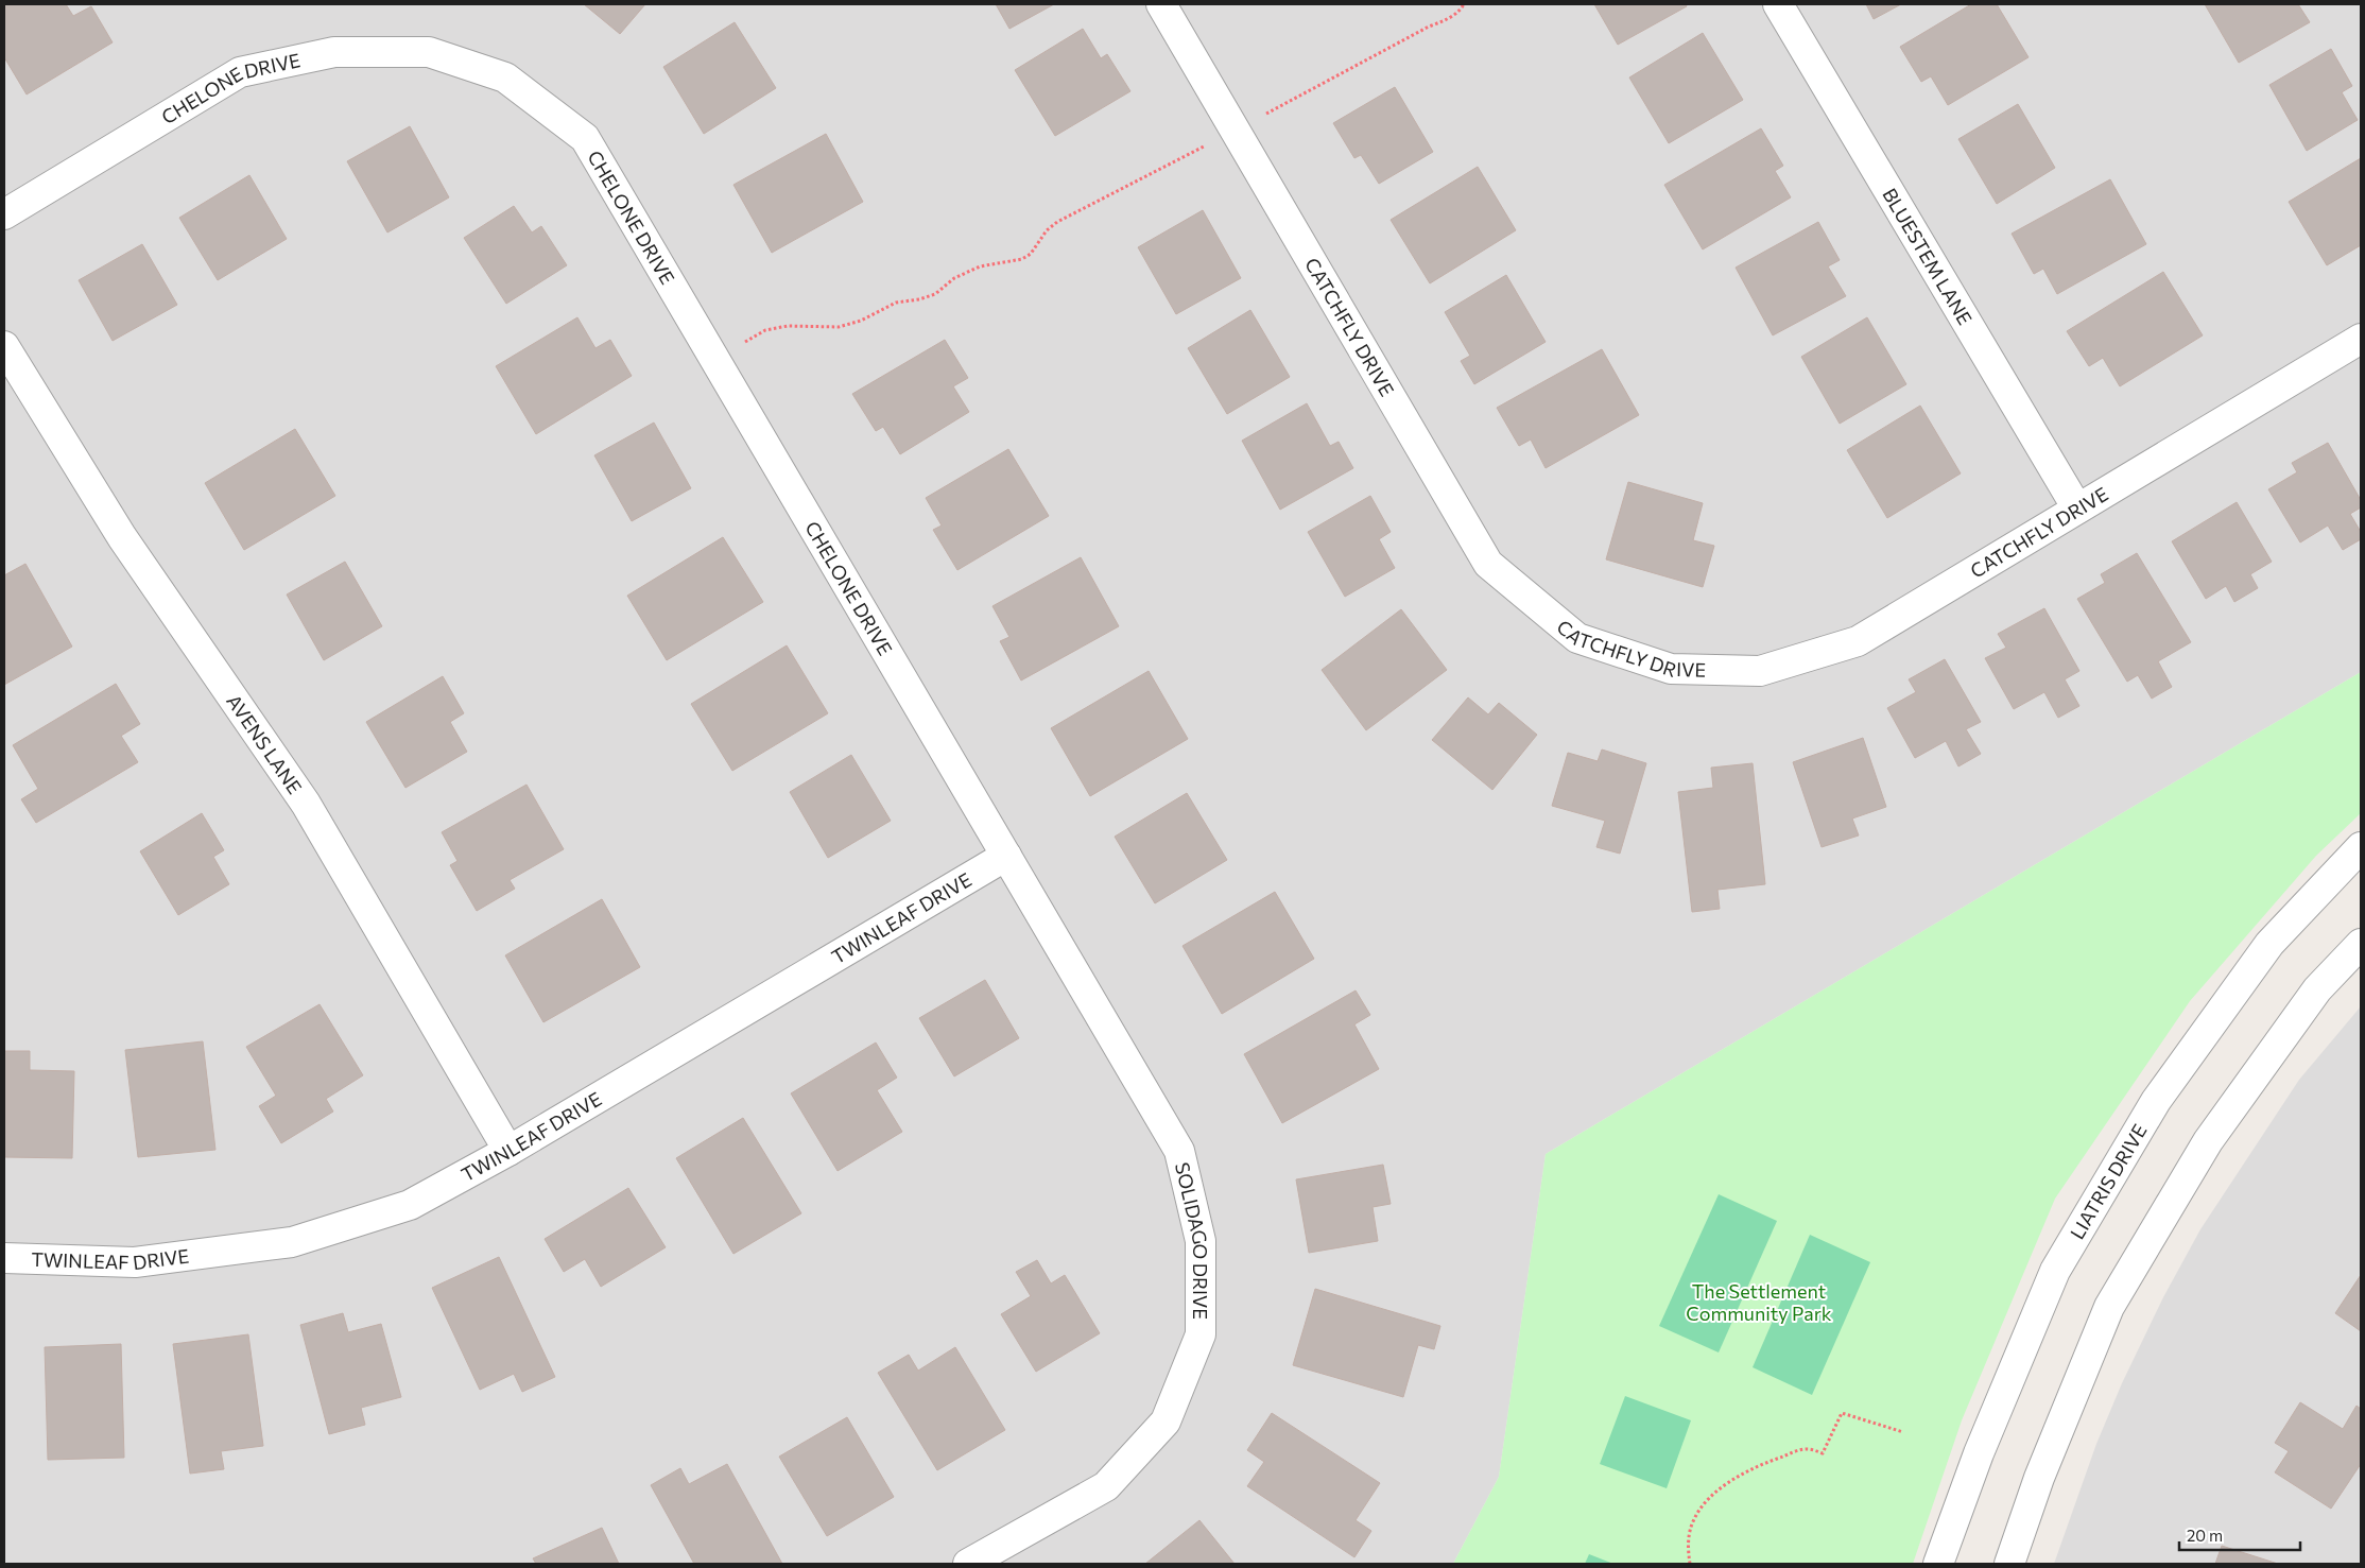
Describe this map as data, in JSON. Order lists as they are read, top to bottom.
{
  "streets": {
    "street": [
      "CHELONE DRIVE",
      "BLUESTEM LANE",
      "CATCHFLY DRIVE",
      "AVENS LANE",
      "TWINLEAF DRIVE",
      "LIATRIS DRIVE",
      "SOLIDAGO DRIVE"
    ]
  },
  "crossings": [
    ["CHELONE DRIVE", "TWINLEAF DRIVE"],
    ["CHELONE DRIVE", "SOLIDAGO DRIVE"],
    ["BLUESTEM LANE", "CATCHFLY DRIVE"],
    ["AVENS LANE", "TWINLEAF DRIVE"],
    ["TWINLEAF DRIVE", "SOLIDAGO DRIVE"]
  ],
  "parks": ["The Settlement Community Park"],
  "scale_bar": "20 m"
}
